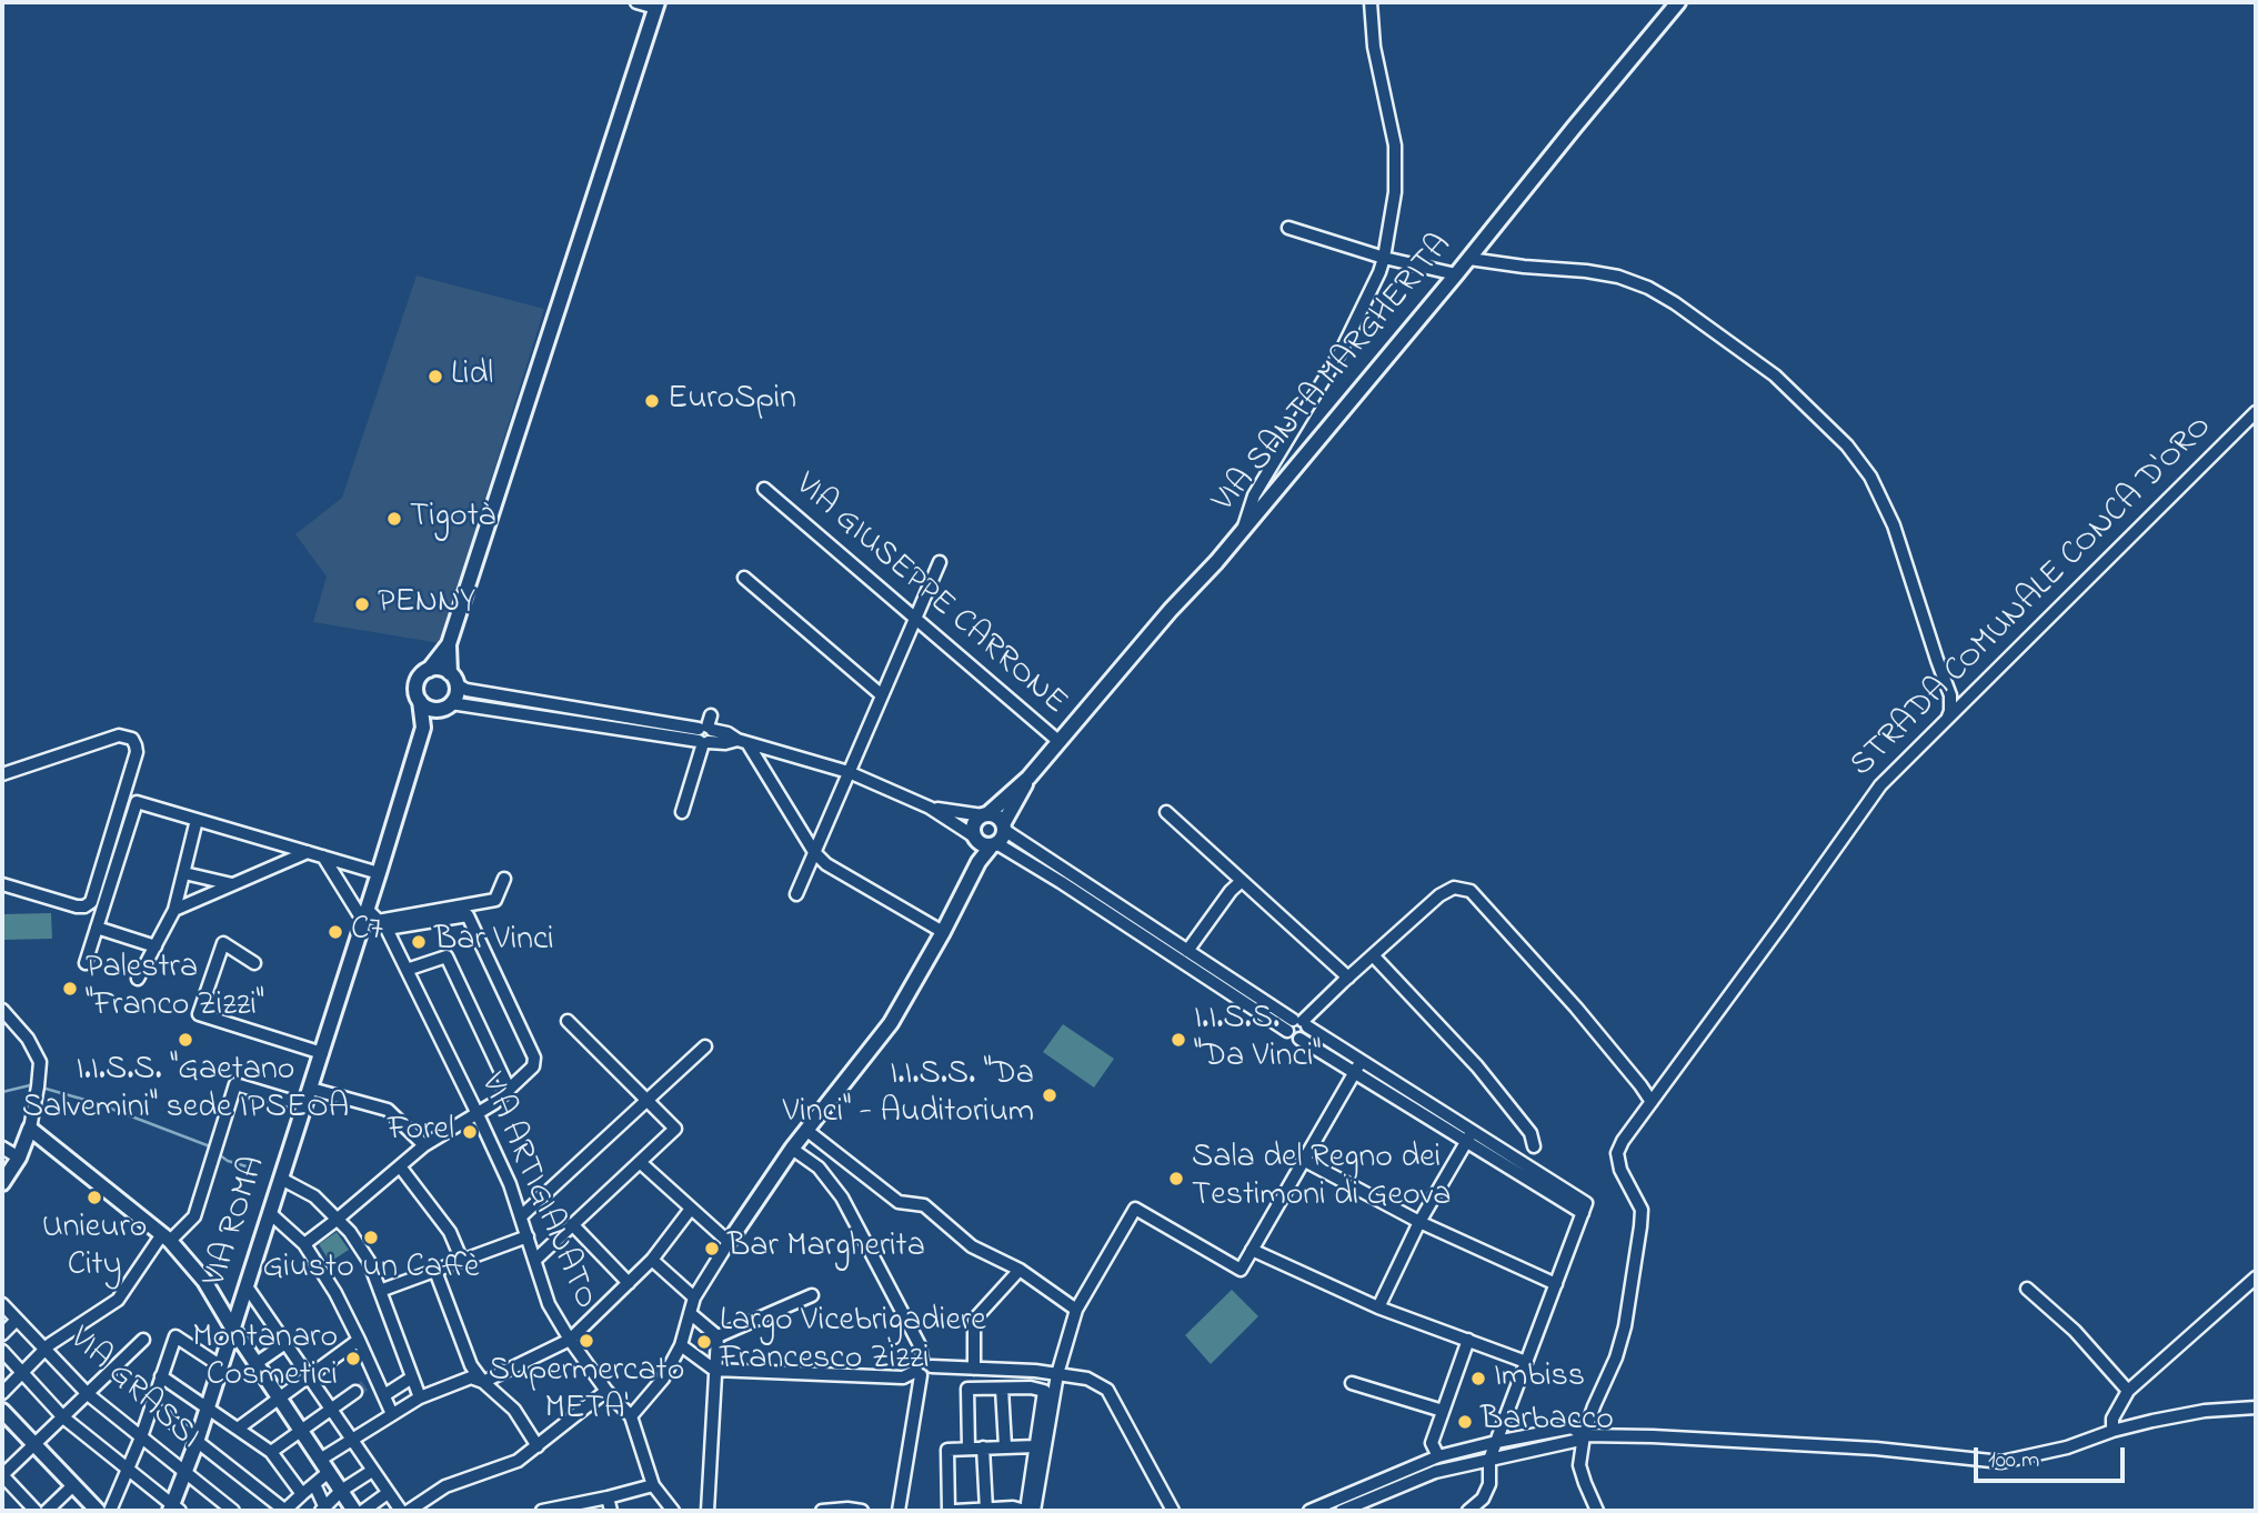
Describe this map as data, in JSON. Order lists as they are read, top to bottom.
{
  "streets": {
    "street": [
      "VIA SANTA MARGHERITA",
      "VIA GIUSEPPE CARRONE",
      "STRADA COMUNALE CONCA D'ORO",
      "VIA ARTIGIANATO",
      "VIA ROMA",
      "VIA GRASSI"
    ]
  },
  "crossings": [
    ["VIA SANTA MARGHERITA", "VIA GIUSEPPE CARRONE"],
    ["VIA ARTIGIANATO", "VIA ROMA"],
    ["VIA ROMA", "VIA GRASSI"]
  ],
  "places": [
    "Lidl",
    "EuroSpin",
    "Tigotà",
    "PENNY",
    "C7",
    "Bar Vinci",
    "Palestra \"Franco Zizzi\"",
    "I.I.S.S. \"Gaetano Salvemini\" sede IPSEOA",
    "I.I.S.S. \"Da Vinci\"",
    "I.I.S.S. \"Da Vinci\" - Auditorium",
    "Forel",
    "Sala del Regno dei Testimoni di Geova",
    "Unieuro City",
    "Giusto un Caffè",
    "Bar Margherita",
    "Supermercato META'",
    "Largo Vicebrigadiere Francesco Zizzi",
    "Montanaro Cosmetici",
    "Imbiss",
    "Barbacco"
  ],
  "scale_bar": "100 m"
}
